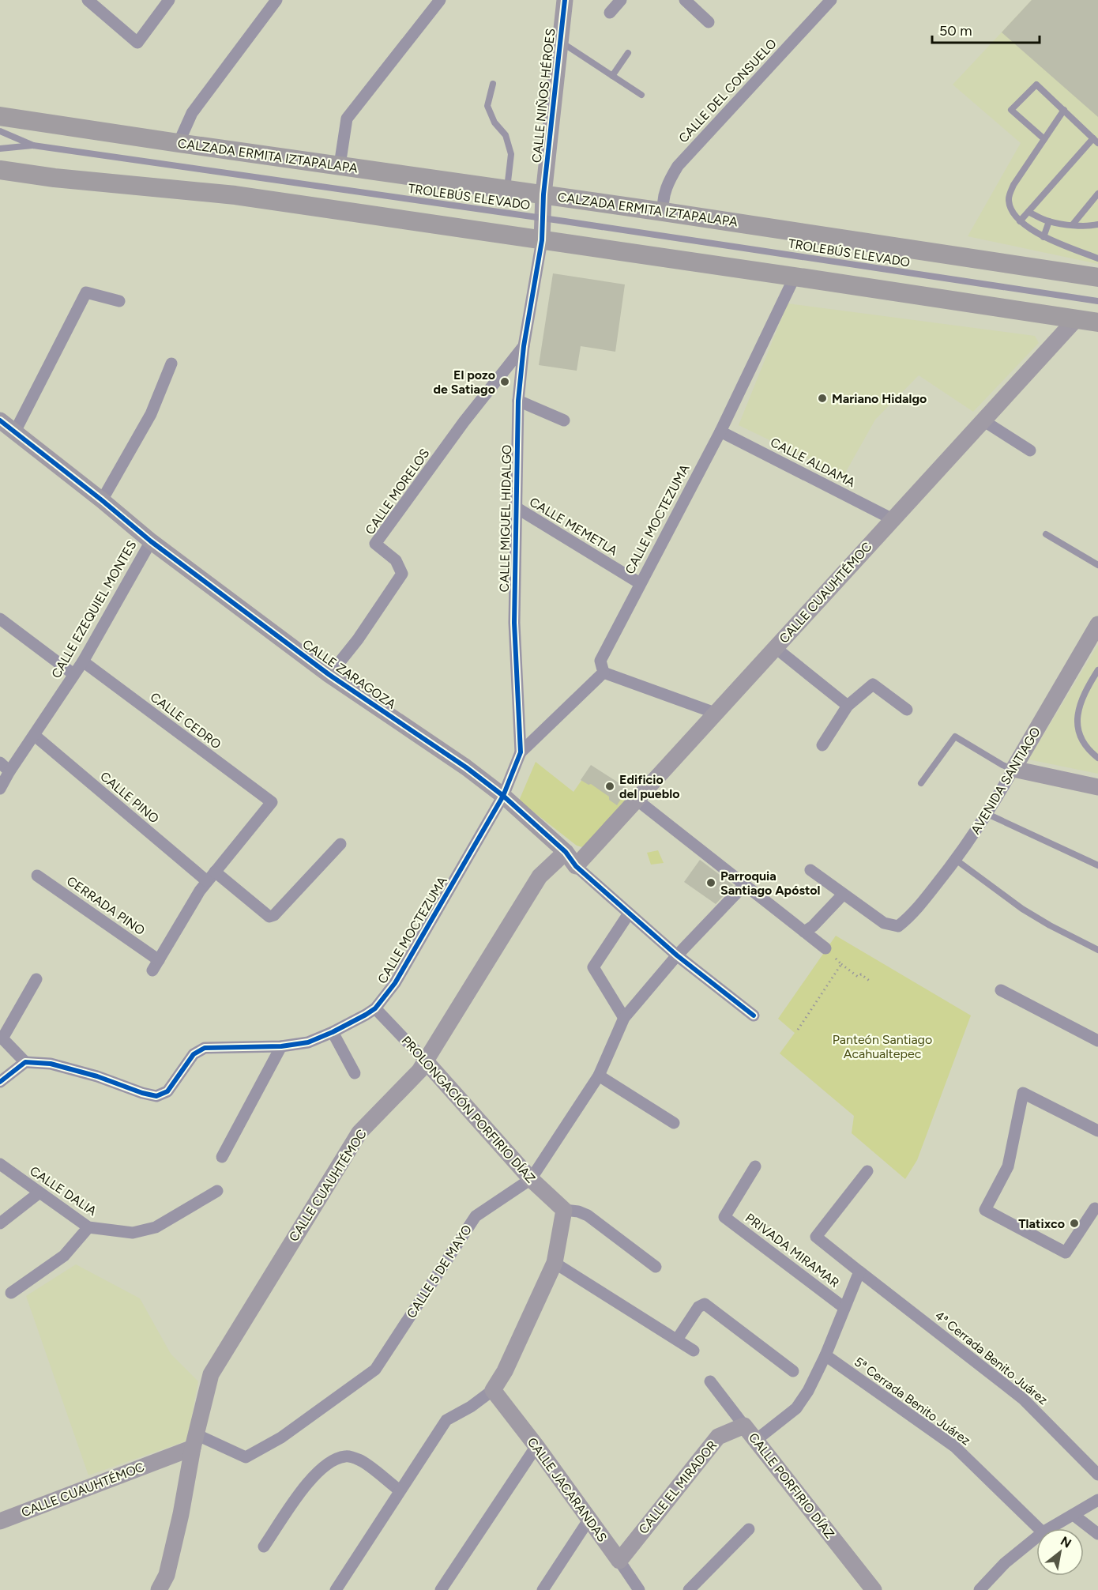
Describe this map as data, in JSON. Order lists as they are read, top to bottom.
{
  "streets": {
    "main road": ["CALZADA ERMITA IZTAPALAPA"],
    "street": [
      "CALLE DEL CONSUELO",
      "CALLE NIÑOS HÉROES",
      "CALLE ALDAMA",
      "CALLE MORELOS",
      "CALLE MIGUEL HIDALGO",
      "CALLE MOCTEZUMA",
      "CALLE MEMETLA",
      "CALLE CUAUHTÉMOC",
      "CALLE EZEQUIEL MONTES",
      "CALLE ZARAGOZA",
      "CALLE CEDRO",
      "AVENIDA SANTIAGO",
      "CALLE PINO",
      "CERRADA PINO",
      "PROLONGACIÓN PORFIRIO DÍAZ",
      "CALLE DALIA",
      "PRIVADA MIRAMAR",
      "CALLE 5 DE MAYO",
      "4ª Cerrada Benito Juárez",
      "5ª Cerrada Benito Juárez",
      "CALLE PORFIRIO DÍAZ",
      "CALLE EL MIRADOR",
      "CALLE JACARANDAS"
    ],
    "lane": ["TROLEBÚS ELEVADO"]
  },
  "crossings": [
    ["CALLE DEL CONSUELO", "CALZADA ERMITA IZTAPALAPA"],
    ["CALLE NIÑOS HÉROES", "CALZADA ERMITA IZTAPALAPA"],
    ["CALLE NIÑOS HÉROES", "CALLE MIGUEL HIDALGO"],
    ["CALLE ALDAMA", "CALLE MOCTEZUMA"],
    ["CALLE ALDAMA", "CALLE CUAUHTÉMOC"],
    ["CALLE MORELOS", "CALLE MIGUEL HIDALGO"],
    ["CALLE MORELOS", "CALLE ZARAGOZA"],
    ["CALLE MIGUEL HIDALGO", "CALLE MOCTEZUMA"],
    ["CALLE MIGUEL HIDALGO", "CALLE MEMETLA"],
    ["CALLE MIGUEL HIDALGO", "CALLE ZARAGOZA"],
    ["CALLE MOCTEZUMA", "CALLE MEMETLA"],
    ["CALLE MOCTEZUMA", "CALLE ZARAGOZA"],
    ["CALLE MOCTEZUMA", "PROLONGACIÓN PORFIRIO DÍAZ"],
    ["CALLE CUAUHTÉMOC", "CALLE ZARAGOZA"],
    ["CALLE CUAUHTÉMOC", "PROLONGACIÓN PORFIRIO DÍAZ"],
    ["CALLE CUAUHTÉMOC", "CALLE 5 DE MAYO"],
    ["CALLE EZEQUIEL MONTES", "CALLE ZARAGOZA"],
    ["CALLE EZEQUIEL MONTES", "CALLE CEDRO"],
    ["CALLE EZEQUIEL MONTES", "CALLE PINO"],
    ["CALLE ZARAGOZA", "CALLE 5 DE MAYO"],
    ["CALLE CEDRO", "CALLE PINO"],
    ["CALLE CEDRO", "CERRADA PINO"],
    ["CALLE PINO", "CERRADA PINO"],
    ["PROLONGACIÓN PORFIRIO DÍAZ", "CALLE 5 DE MAYO"],
    ["CALLE PORFIRIO DÍAZ", "CALLE EL MIRADOR"],
    ["CALLE EL MIRADOR", "CALLE JACARANDAS"]
  ],
  "parks": ["Panteón Santiago Acahualtepec"],
  "places": [
    "El pozo de Satiago",
    "Mariano Hidalgo",
    "Edificio del pueblo",
    "Parroquia Santiago Apóstol",
    "Tlatixco"
  ],
  "scale_bar": "50 m",
  "north": "top right"
}
